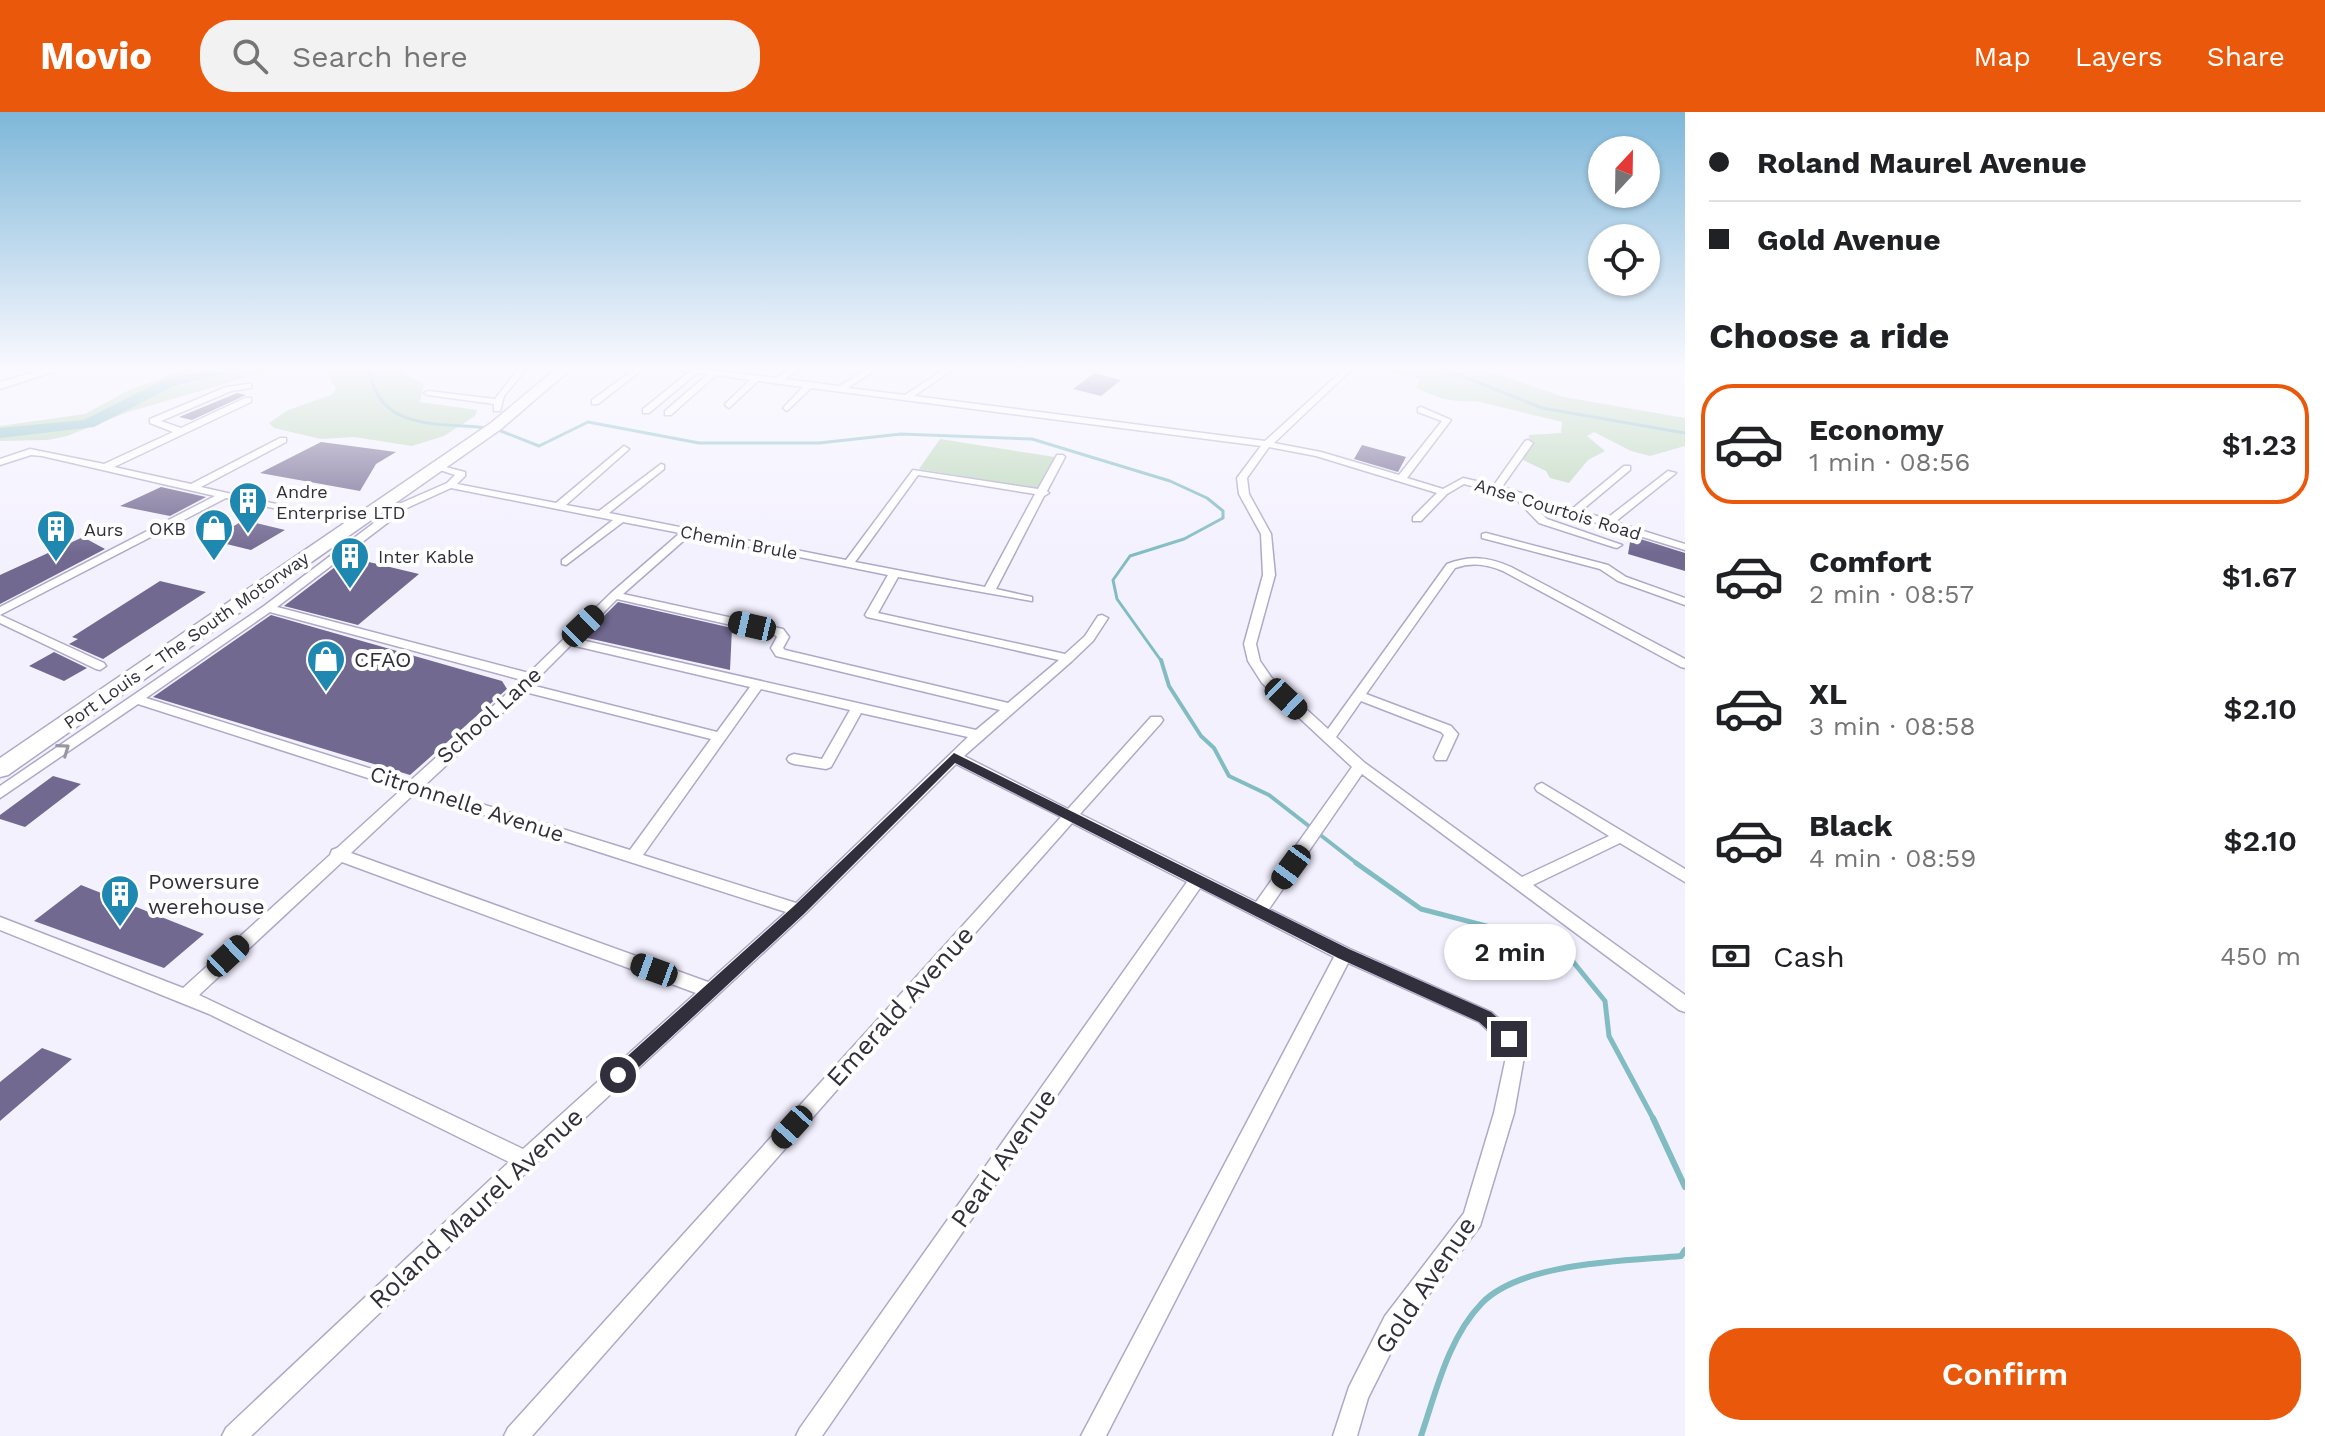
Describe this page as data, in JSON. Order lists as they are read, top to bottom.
{
  "streets": {
    "highway": ["Port Louis – The South Motorway"],
    "street": [
      "Anse Courtois Road",
      "Chemin Brule",
      "School Lane",
      "Citronnelle Avenue",
      "Emerald Avenue",
      "Pearl Avenue",
      "Roland Maurel Avenue",
      "Gold Avenue"
    ]
  },
  "crossings": [
    ["Chemin Brule", "School Lane"],
    ["School Lane", "Citronnelle Avenue"],
    ["Citronnelle Avenue", "Roland Maurel Avenue"],
    ["Emerald Avenue", "Gold Avenue"],
    ["Pearl Avenue", "Gold Avenue"],
    ["Roland Maurel Avenue", "Gold Avenue"]
  ],
  "places": {
    "building": [
      "Andre Enterprise LTD",
      "Aurs",
      "Inter Kable",
      "Powersure werehouse"
    ],
    "shop": ["OKB", "CFAO"]
  },
  "north": "top",
  "page": {
    "header": "Movio",
    "search": "Search here",
    "nav": ["Map", "Layers", "Share"],
    "banner": ["Roland Maurel Avenue", "Gold Avenue"],
    "heading": "Choose a ride",
    "list": [
      {
        "name": "Economy",
        "note": "1 min · 08:56",
        "value": "$1.23"
      },
      {
        "name": "Comfort",
        "note": "2 min · 08:57",
        "value": "$1.67"
      },
      {
        "name": "XL",
        "note": "3 min · 08:58",
        "value": "$2.10"
      },
      {
        "name": "Black",
        "note": "4 min · 08:59",
        "value": "$2.10"
      }
    ],
    "pay": ["Cash", "450 m"],
    "bubble": "2 min",
    "buttons": "Confirm"
  }
}
